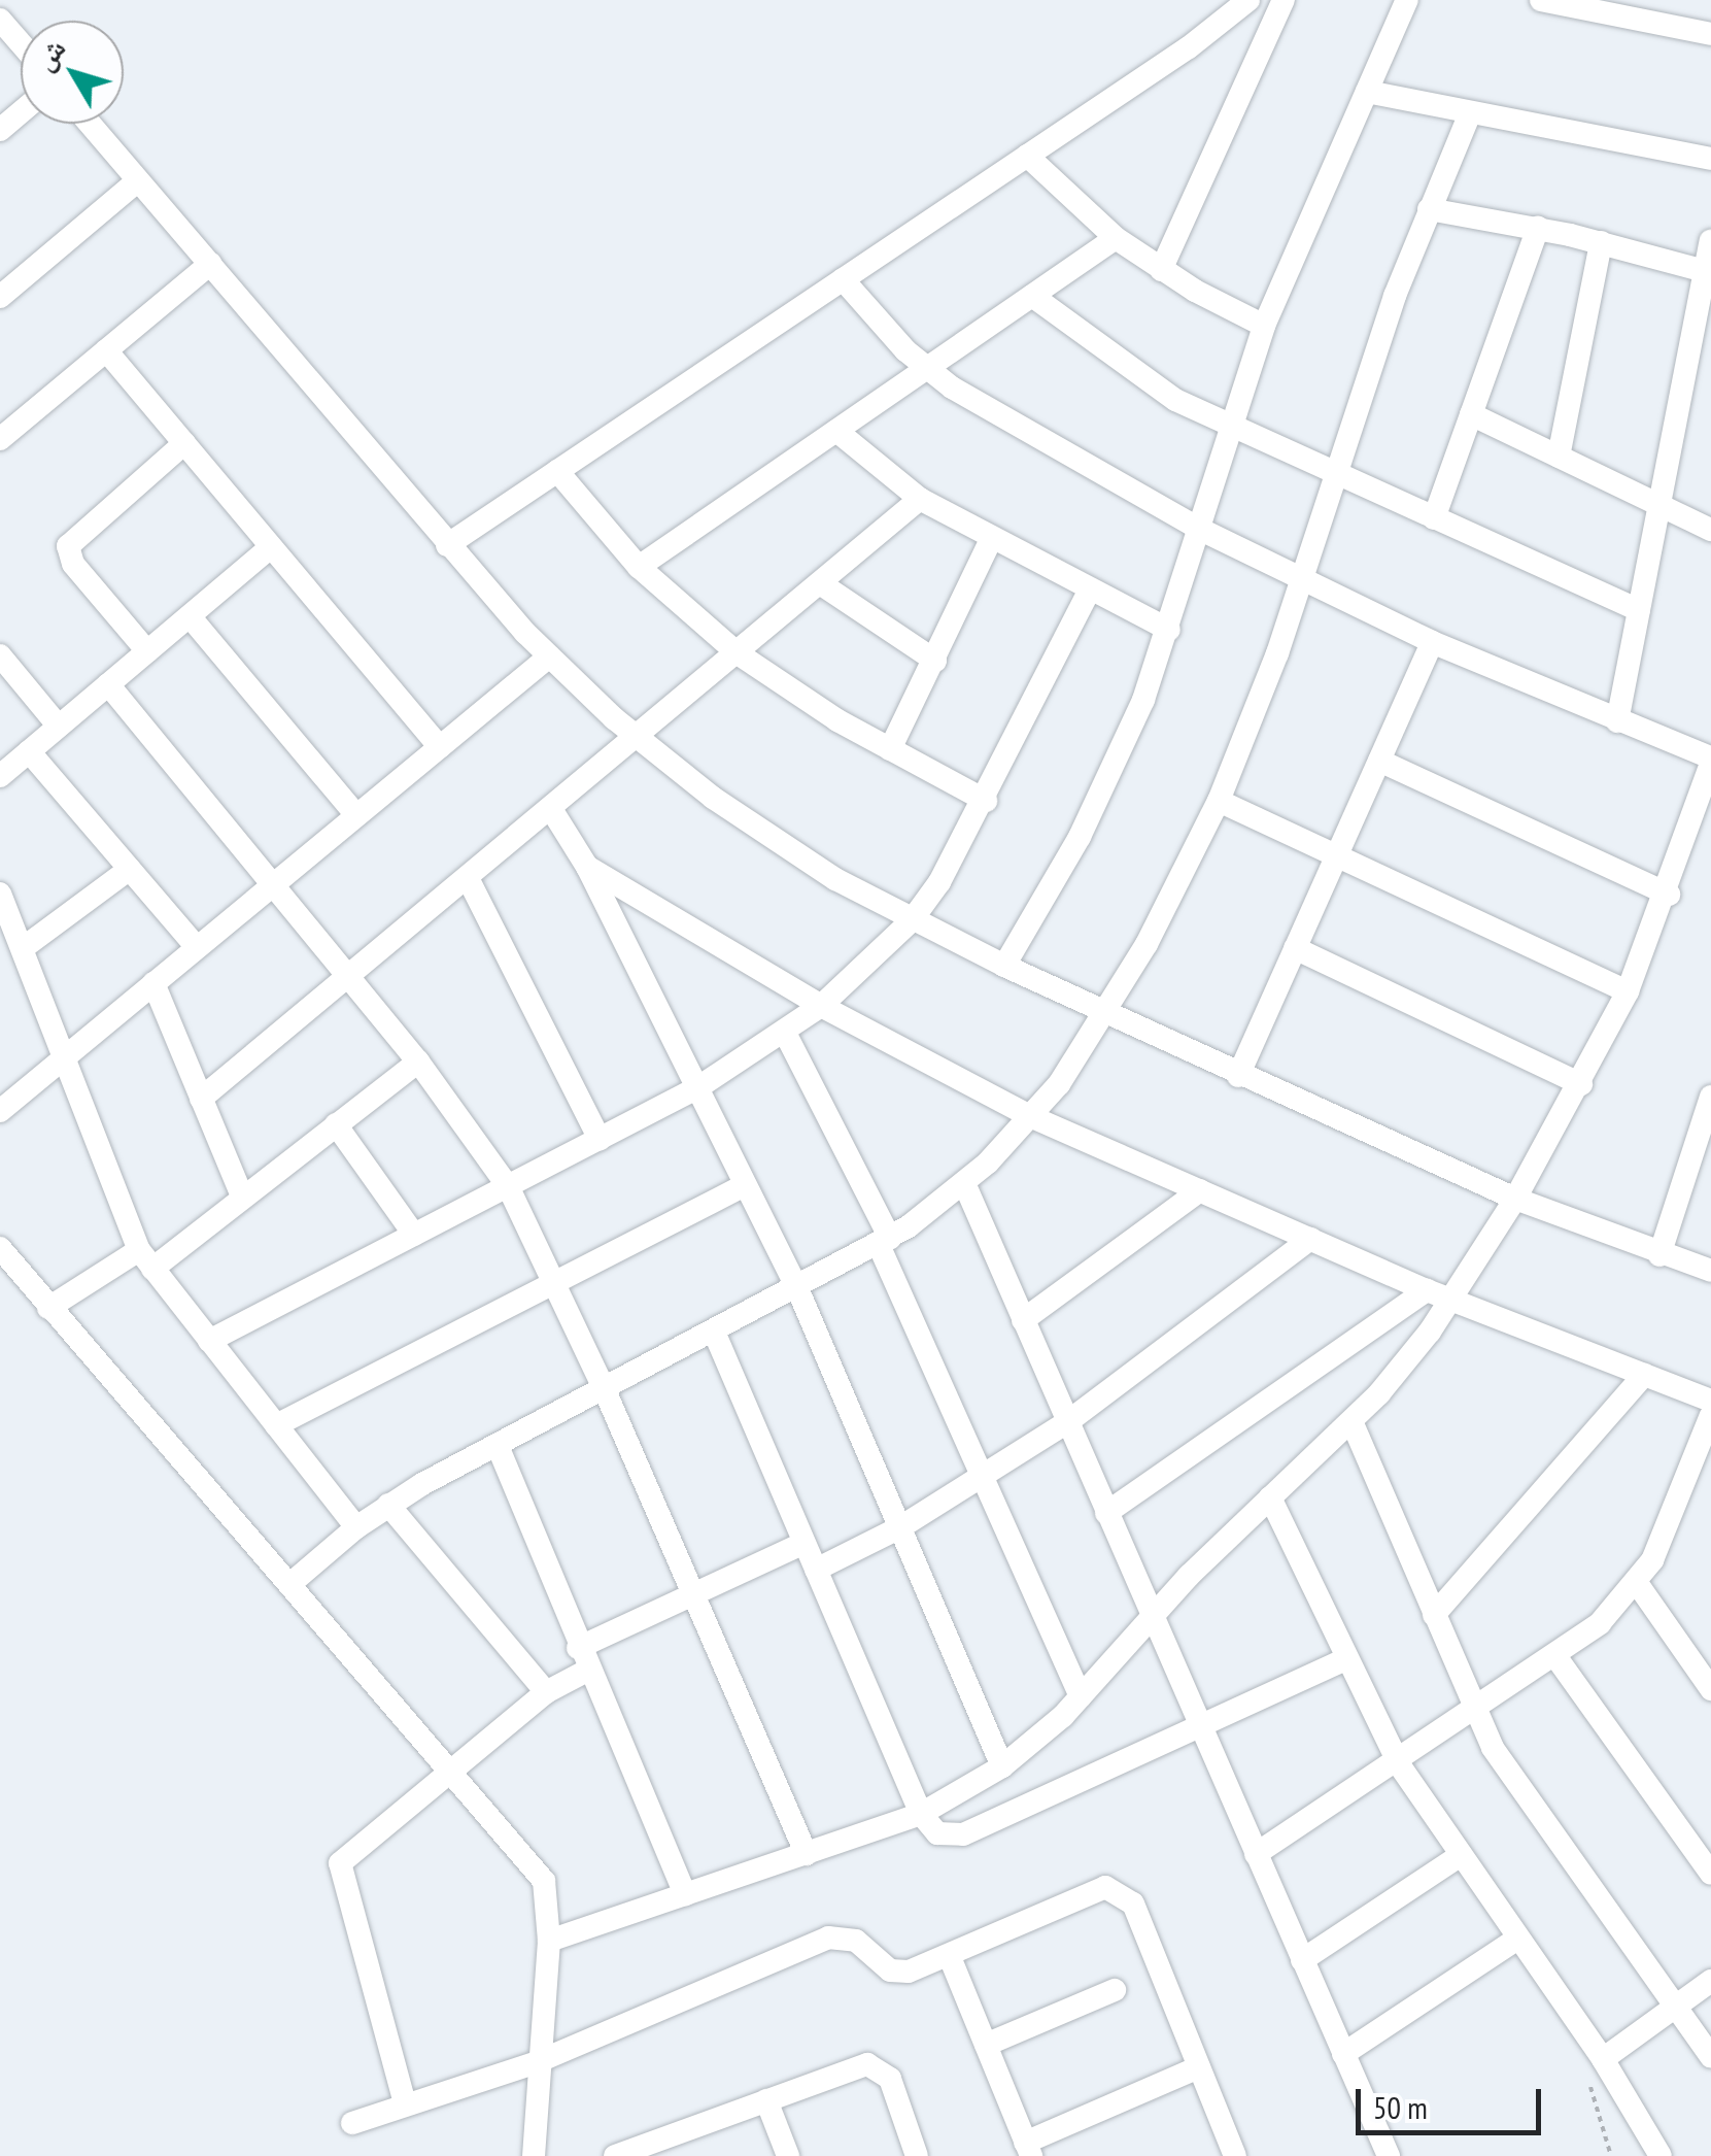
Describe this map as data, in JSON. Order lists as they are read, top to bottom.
{
  "scale_bar": "50 m",
  "north": "top left"
}
